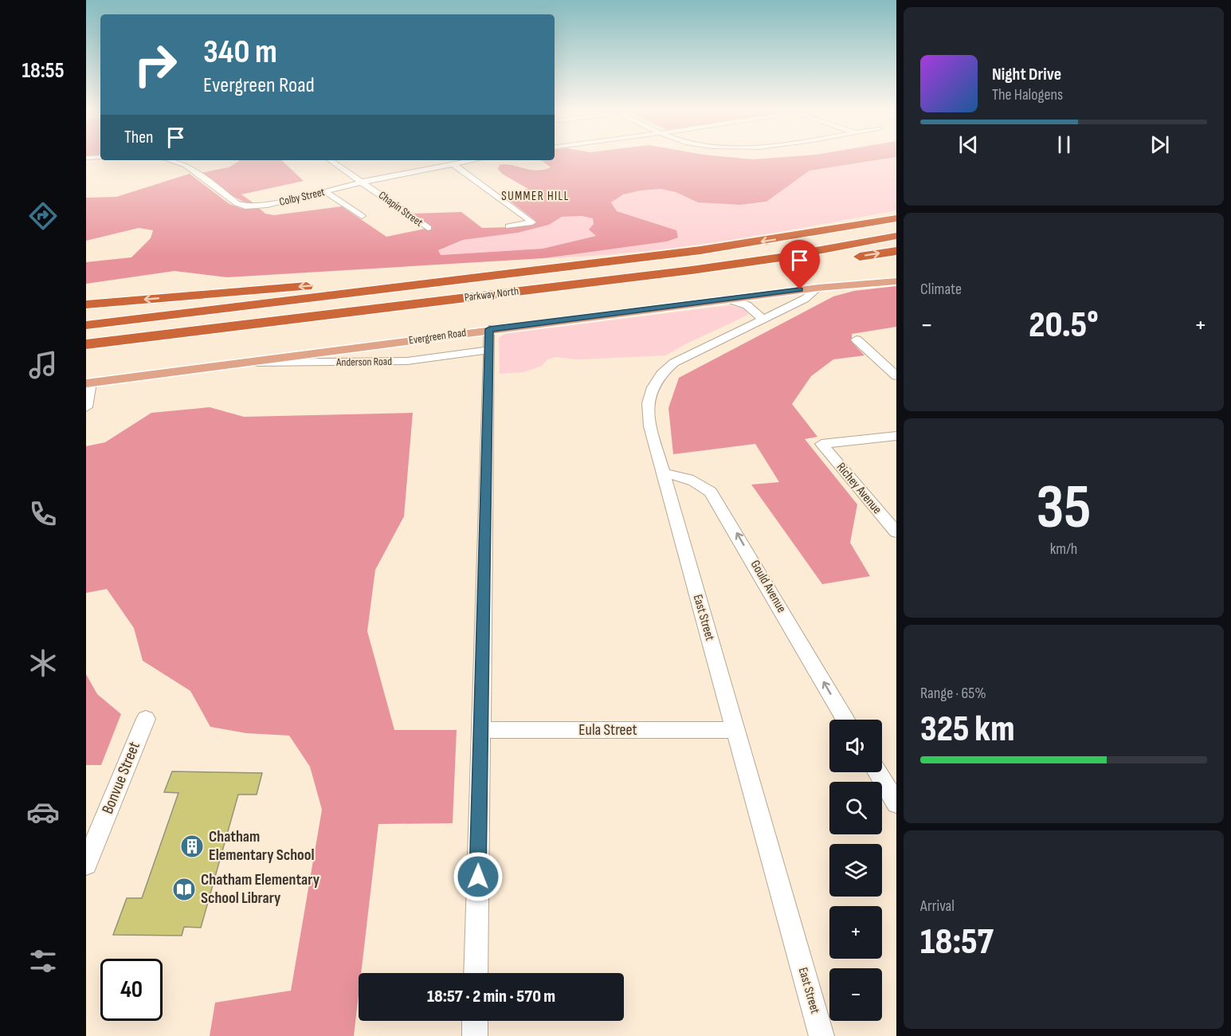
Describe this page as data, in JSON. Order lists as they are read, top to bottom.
{
  "streets": {
    "highway": ["Parkway North"],
    "main road": ["Evergreen Road", "East Street"],
    "street": [
      "Colby Street",
      "Chapin Street",
      "Anderson Road",
      "Richey Avenue",
      "Gould Avenue",
      "Eula Street",
      "Bonvue Street"
    ]
  },
  "crossings": [
    ["Colby Street", "Chapin Street"],
    ["Evergreen Road", "Anderson Road"],
    ["Evergreen Road", "East Street"],
    ["Gould Avenue", "East Street"],
    ["East Street", "Eula Street"]
  ],
  "one_way": ["Gould Avenue"],
  "districts": ["SUMMER HILL"],
  "places": {
    "building": ["Chatham Elementary School"],
    "library": ["Chatham Elementary School Library"]
  },
  "page": {
    "tabs": "18:55",
    "turn": ["340 m", "Evergreen Road"],
    "song": ["Night Drive", "The Halogens"],
    "then": "Then",
    "tile": [
      "Climate",
      ["35", "km/h"],
      ["Range · 65%", "325 km"],
      ["Arrival", "18:57"]
    ],
    "heat": ["−", "20.5°", "+"],
    "map_buttons": ["+", "−"],
    "limit": "40",
    "trip": "18:57 · 2 min · 570 m"
  }
}
